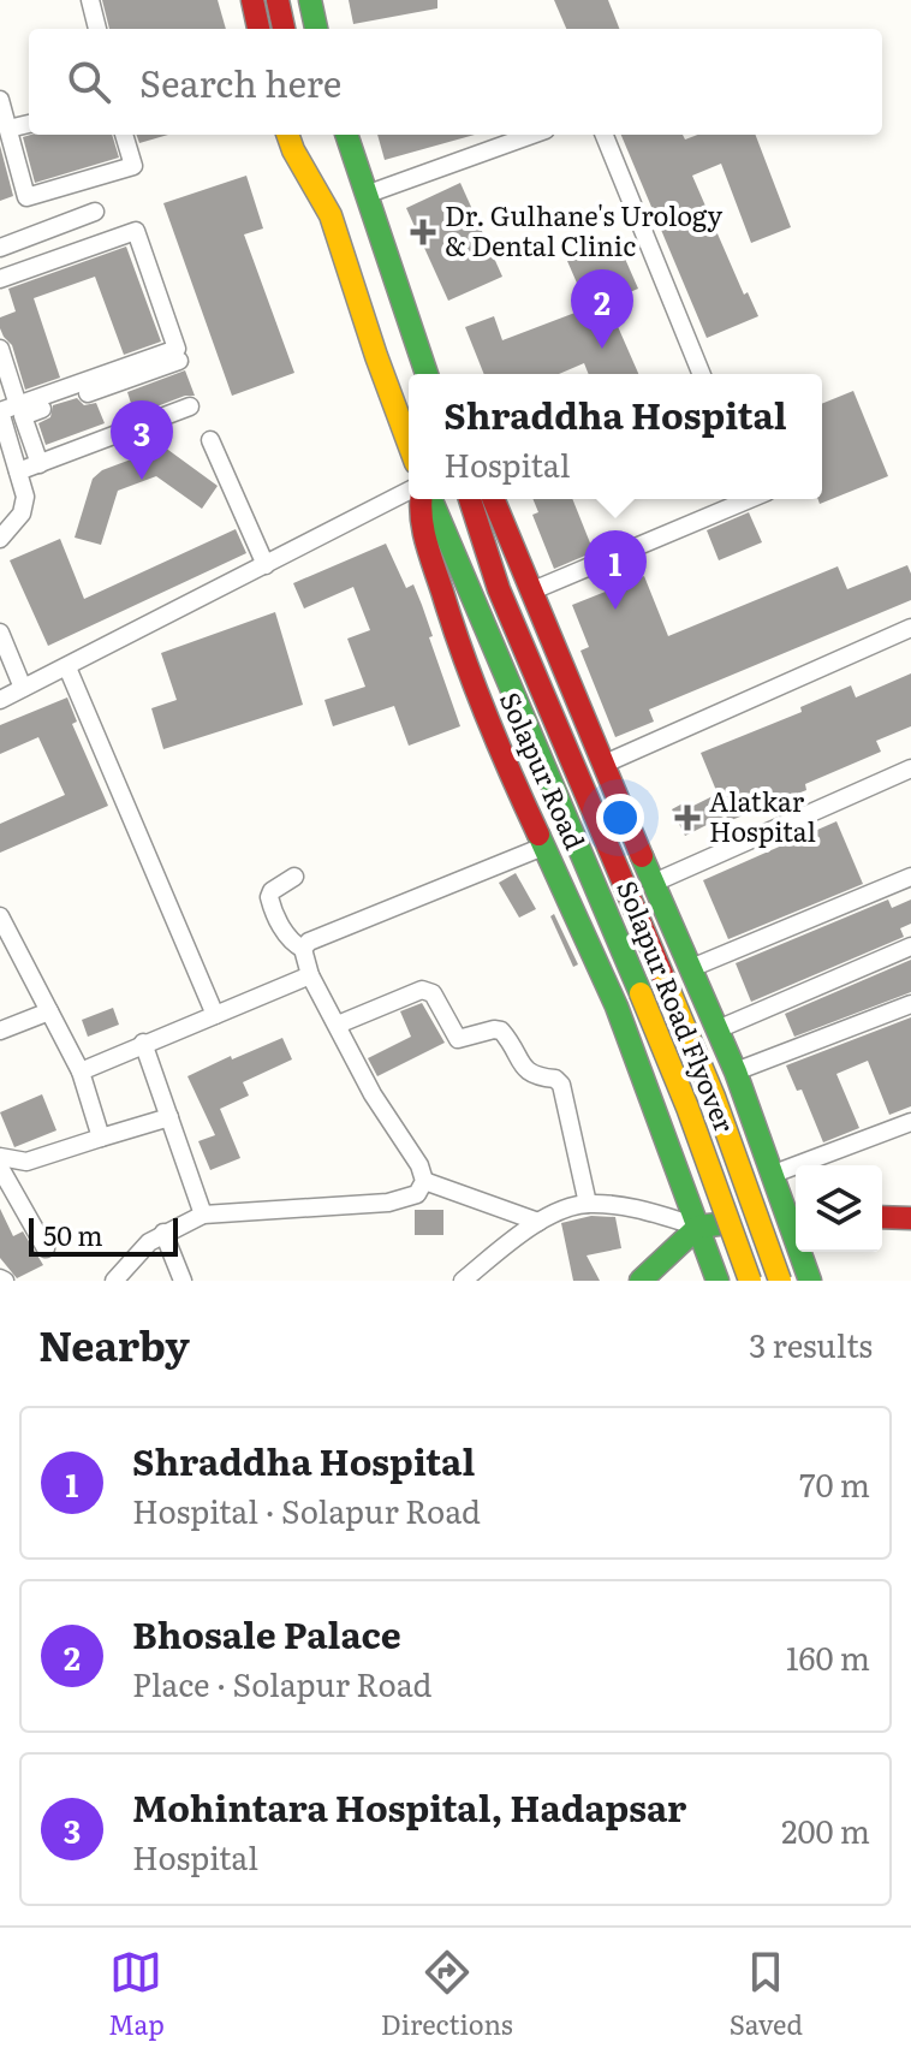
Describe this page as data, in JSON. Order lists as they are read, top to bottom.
{
  "streets": {
    "main road": ["Solapur Road", "Solapur Road Flyover"]
  },
  "places": {
    "health": ["Dr. Gulhane's Urology & Dental Clinic", "Alatkar Hospital"]
  },
  "scale_bar": "50 m",
  "page": {
    "search": "Search here",
    "pins": ["2", "3", "1"],
    "popup": ["Shraddha Hospital", "Hospital"],
    "scale": "50 m",
    "heading": ["Nearby", "3 results"],
    "list": [
      {
        "mark": "1",
        "name": "Shraddha Hospital",
        "note": "Hospital · Solapur Road",
        "value": "70 m"
      },
      {
        "mark": "2",
        "name": "Bhosale Palace",
        "note": "Place · Solapur Road",
        "value": "160 m"
      },
      {
        "mark": "3",
        "name": "Mohintara Hospital, Hadapsar",
        "note": "Hospital",
        "value": "200 m"
      }
    ],
    "nav": ["Map", "Directions", "Saved"]
  }
}
